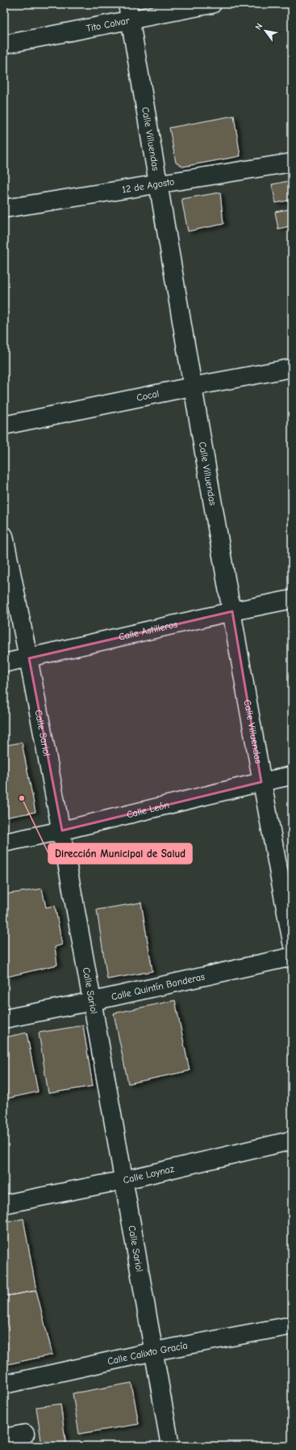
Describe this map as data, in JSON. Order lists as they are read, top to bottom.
{
  "streets": {
    "street": [
      "Tito Calvar",
      "Calle Villuendas",
      "12 de Agosto",
      "Cocal",
      "Calle Astilleros",
      "Calle Sariol",
      "Calle León",
      "Calle Quintín Banderas",
      "Calle Loynaz",
      "Calle Calixto Gracía"
    ]
  },
  "crossings": [
    ["Tito Calvar", "Calle Villuendas"],
    ["Calle Villuendas", "12 de Agosto"],
    ["Calle Villuendas", "Cocal"],
    ["Calle Villuendas", "Calle Astilleros"],
    ["Calle Villuendas", "Calle León"],
    ["Calle Astilleros", "Calle Sariol"],
    ["Calle Sariol", "Calle León"],
    ["Calle Sariol", "Calle Quintín Banderas"],
    ["Calle Sariol", "Calle Loynaz"],
    ["Calle Sariol", "Calle Calixto Gracía"]
  ],
  "places": ["Dirección Municipal de Salud"],
  "north": "top left"
}
